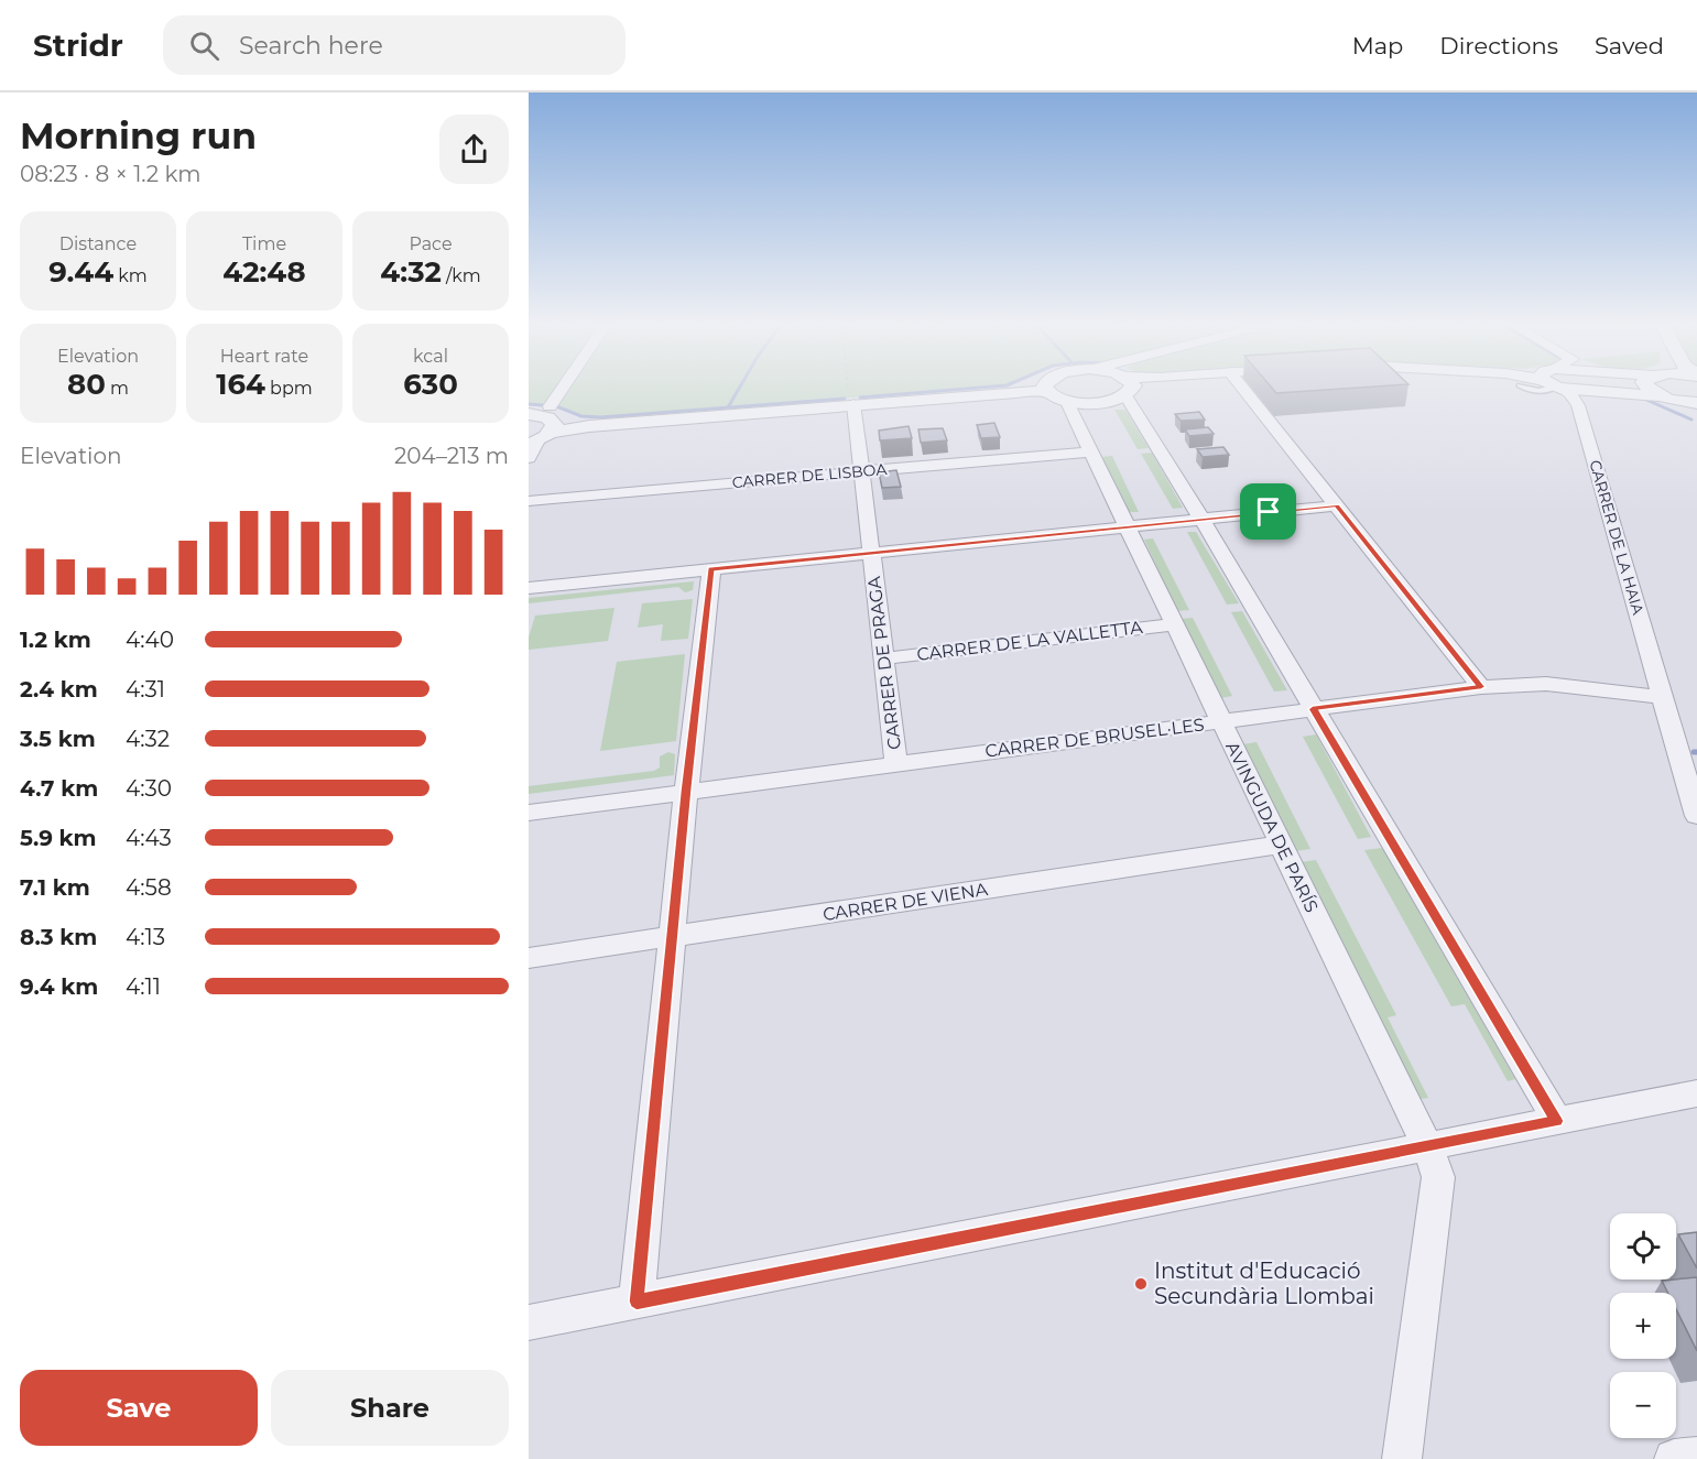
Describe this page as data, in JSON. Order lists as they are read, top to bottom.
{
  "streets": {
    "street": [
      "CARRER DE LISBOA",
      "CARRER DE LA HAIA",
      "CARRER DE LA VALLETTA",
      "CARRER DE PRAGA",
      "CARRER DE BRUSEL·LES",
      "AVINGUDA DE PARÍS",
      "CARRER DE VIENA"
    ]
  },
  "crossings": [
    ["CARRER DE LISBOA", "CARRER DE PRAGA"],
    ["CARRER DE LISBOA", "AVINGUDA DE PARÍS"],
    ["CARRER DE LA HAIA", "CARRER DE BRUSEL·LES"],
    ["CARRER DE LA VALLETTA", "CARRER DE PRAGA"],
    ["CARRER DE LA VALLETTA", "AVINGUDA DE PARÍS"],
    ["CARRER DE PRAGA", "CARRER DE BRUSEL·LES"],
    ["CARRER DE BRUSEL·LES", "AVINGUDA DE PARÍS"],
    ["AVINGUDA DE PARÍS", "CARRER DE VIENA"]
  ],
  "places": ["Institut d'Educació Secundària Llombai"],
  "page": {
    "header": "Stridr",
    "search": "Search here",
    "nav": ["Map", "Directions", "Saved"],
    "heading": ["Morning run", "08:23 · 8 × 1.2 km"],
    "stats": [
      ["Distance", "9.44 km"],
      ["Time", "42:48"],
      ["Pace", "4:32 /km"],
      ["Elevation", "80 m"],
      ["Heart rate", "164 bpm"],
      ["kcal", "630"]
    ],
    "chart": ["Elevation", "204–213 m"],
    "list": [
      {
        "name": "1.2 km",
        "note": "4:40"
      },
      {
        "name": "2.4 km",
        "note": "4:31"
      },
      {
        "name": "3.5 km",
        "note": "4:32"
      },
      {
        "name": "4.7 km",
        "note": "4:30"
      },
      {
        "name": "5.9 km",
        "note": "4:43"
      },
      {
        "name": "7.1 km",
        "note": "4:58"
      },
      {
        "name": "8.3 km",
        "note": "4:13"
      },
      {
        "name": "9.4 km",
        "note": "4:11"
      }
    ],
    "map_buttons": ["+", "−"],
    "buttons": ["Save", "Share"]
  }
}
